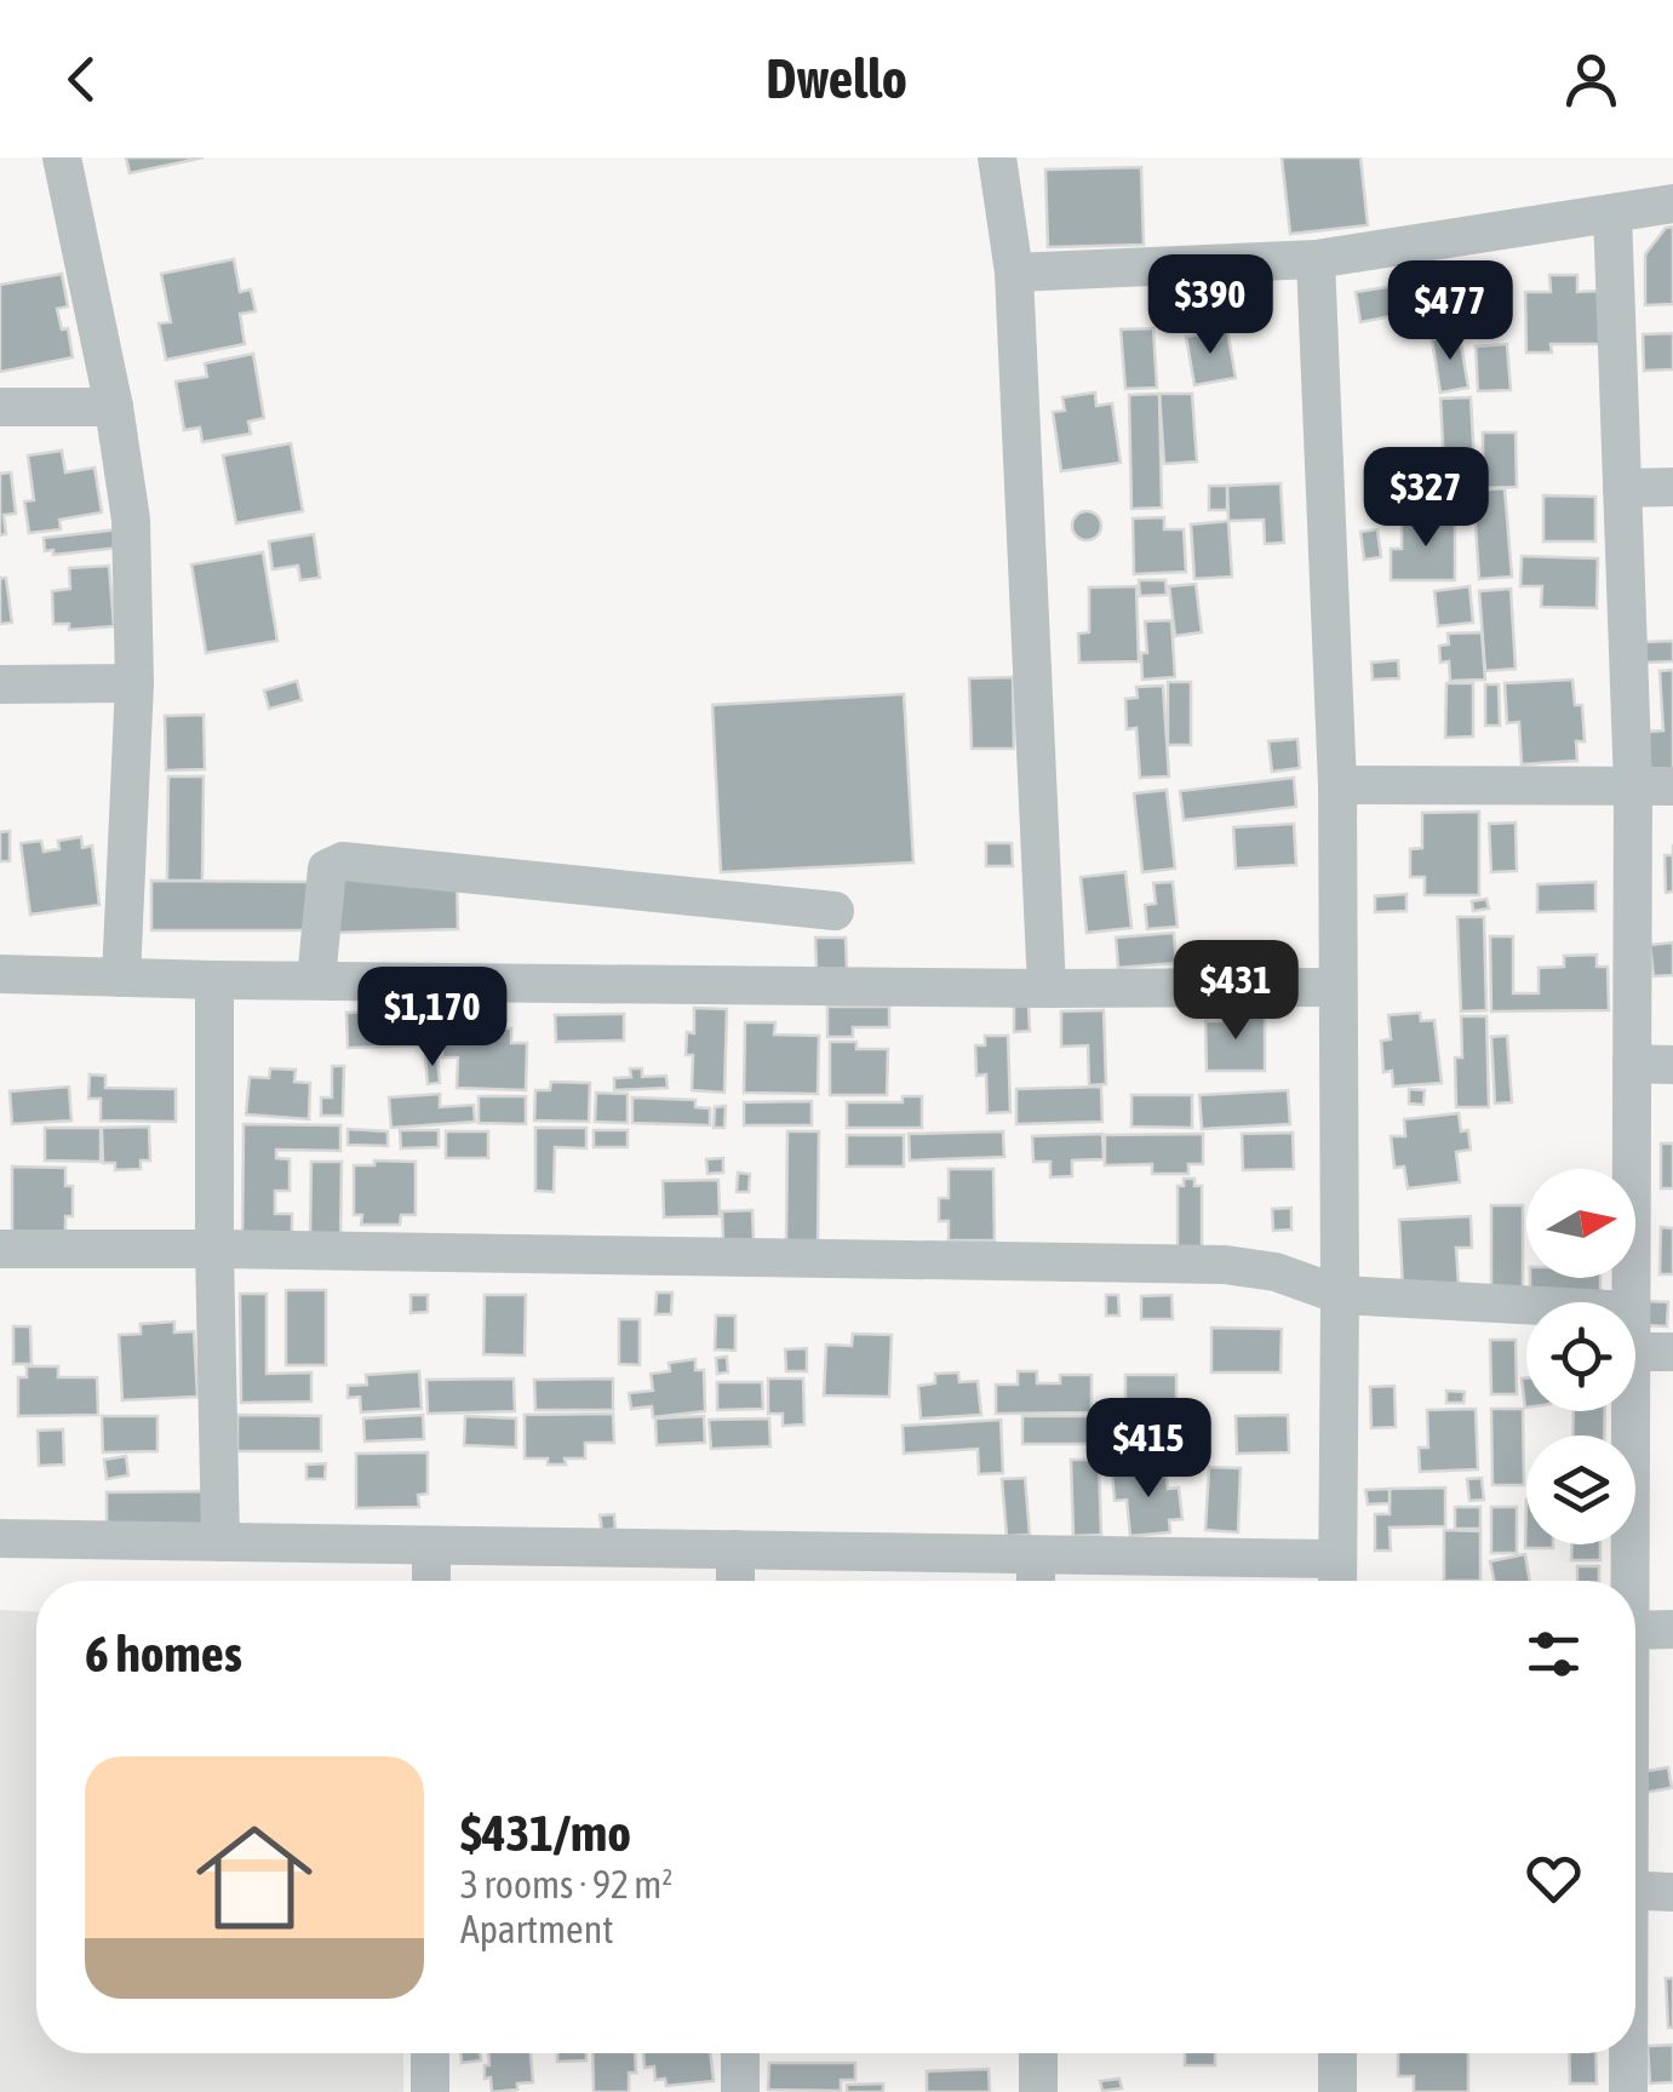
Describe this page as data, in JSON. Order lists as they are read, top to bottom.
{
  "north": "right",
  "page": {
    "header": "Dwello",
    "price": [
      "$390",
      "$477",
      "$327",
      "$431",
      "$1,170",
      "$415"
    ],
    "heading": "6 homes",
    "list": [
      {
        "name": "$431/mo",
        "note": "3 rooms · 92 m² · Apartment"
      }
    ]
  }
}
